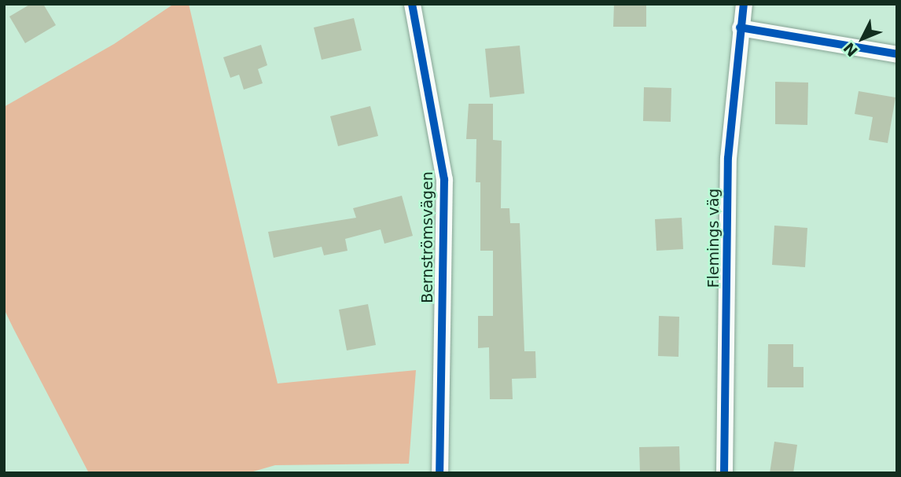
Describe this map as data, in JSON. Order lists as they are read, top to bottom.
{
  "streets": {
    "street": ["Bernströmsvägen", "Flemings väg"]
  },
  "north": "bottom left"
}
